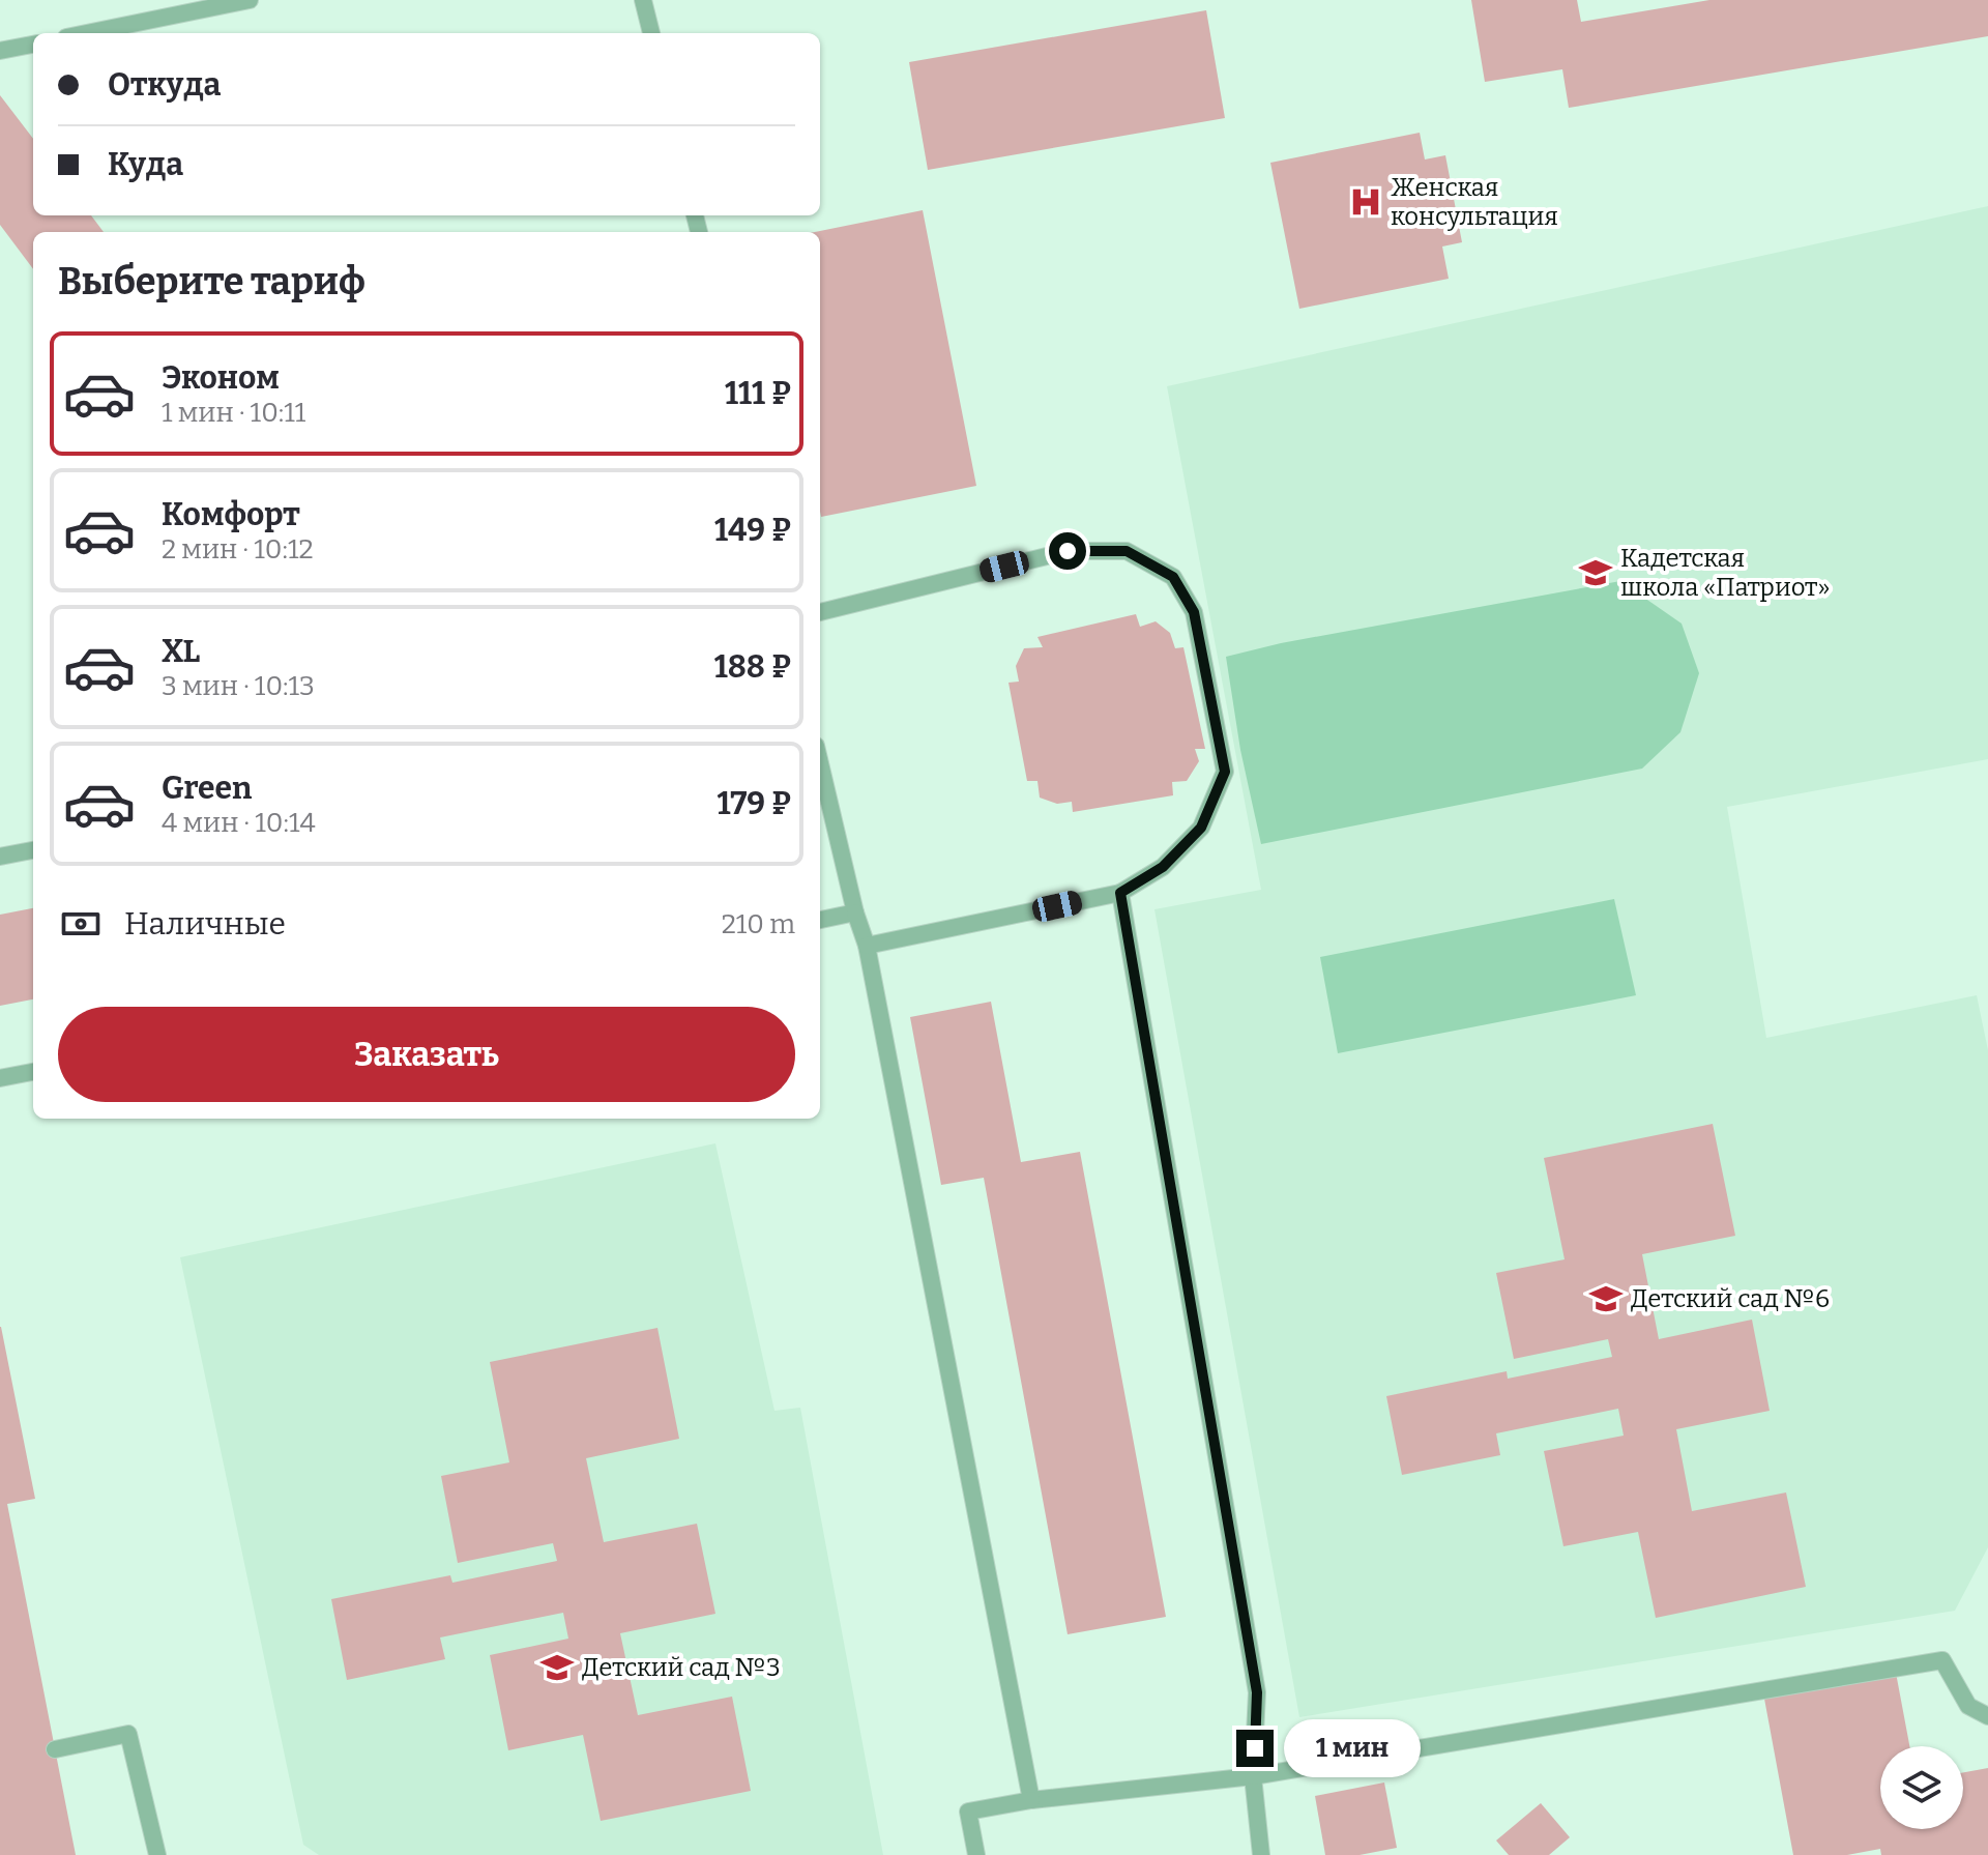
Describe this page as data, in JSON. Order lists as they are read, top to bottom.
{
  "places": {
    "hospital": ["Женская консультация"],
    "school or university": ["Кадетская школа «Патриот»", "Детский сад №6", "Детский сад №3"]
  },
  "page": {
    "banner": ["Откуда", "Куда"],
    "heading": "Выберите тариф",
    "list": [
      {
        "name": "Эконом",
        "note": "1 мин · 10:11",
        "value": "111 ₽"
      },
      {
        "name": "Комфорт",
        "note": "2 мин · 10:12",
        "value": "149 ₽"
      },
      {
        "name": "XL",
        "note": "3 мин · 10:13",
        "value": "188 ₽"
      },
      {
        "name": "Green",
        "note": "4 мин · 10:14",
        "value": "179 ₽"
      }
    ],
    "pay": ["Наличные", "210 m"],
    "buttons": "Заказать",
    "bubble": "1 мин"
  }
}
